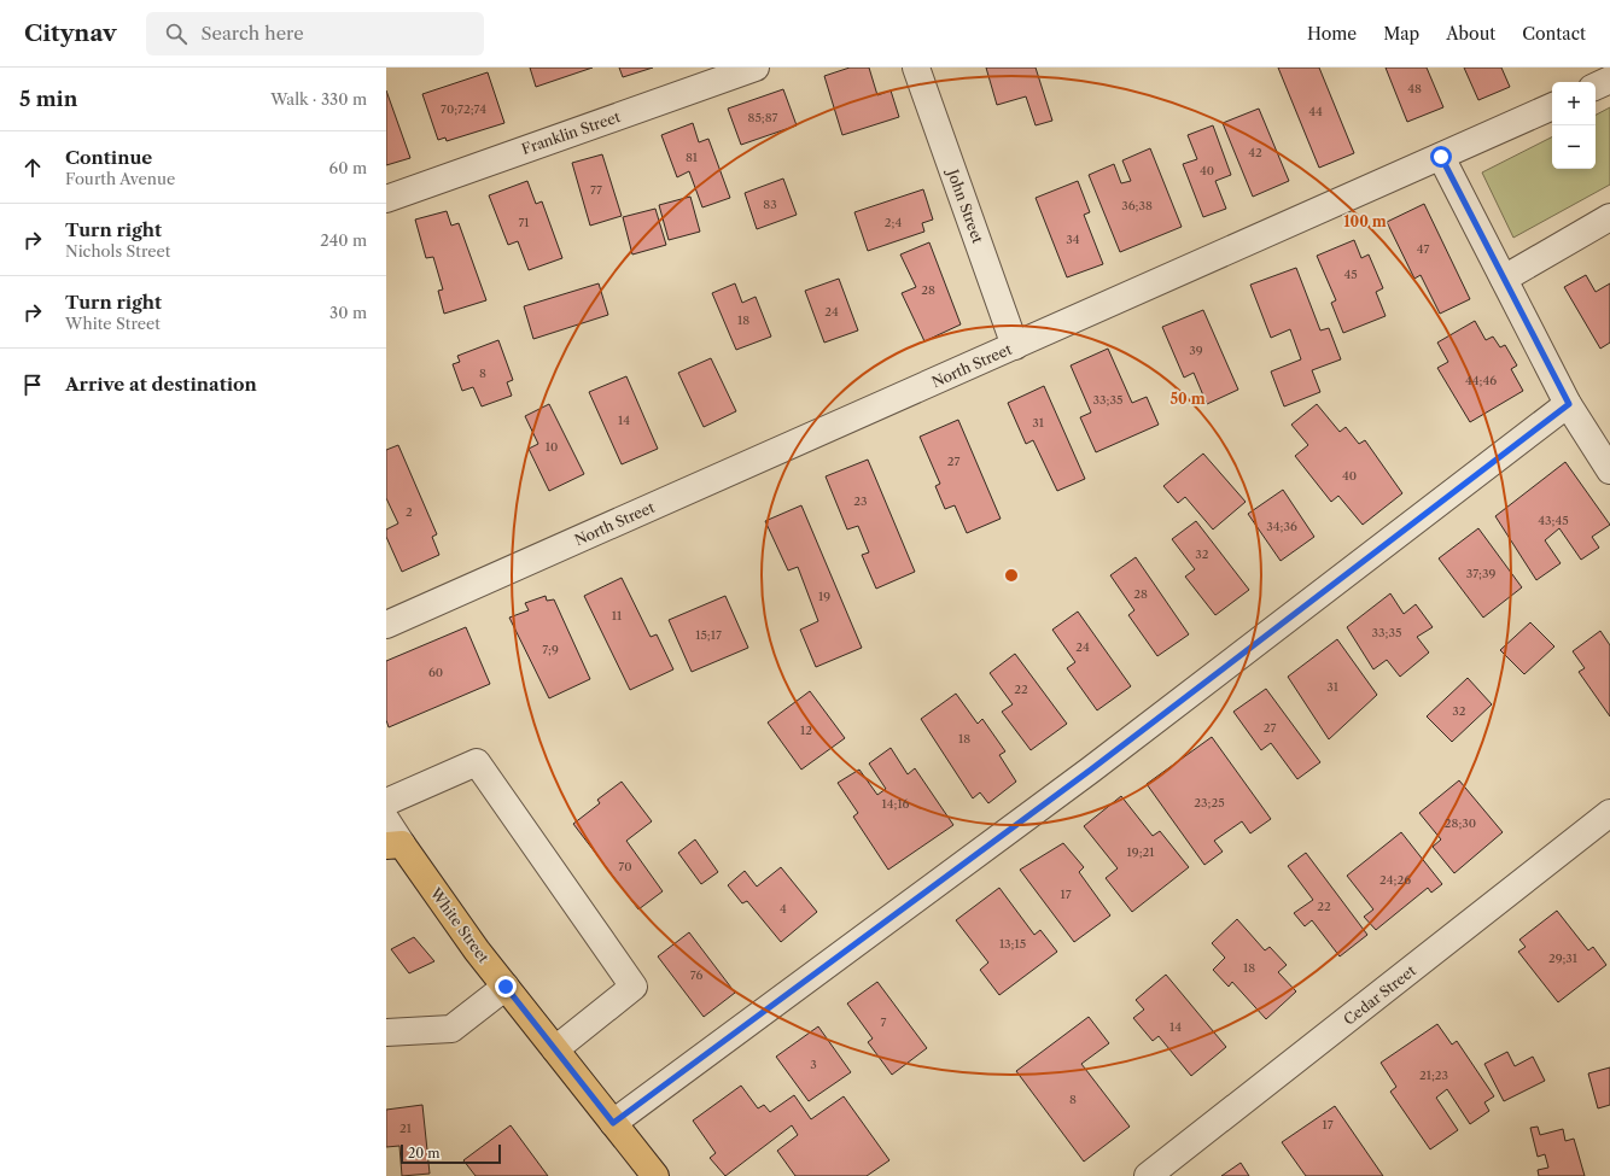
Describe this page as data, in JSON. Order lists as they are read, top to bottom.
{
  "streets": {
    "main road": ["White Street"],
    "street": [
      "Franklin Street",
      "John Street",
      "North Street",
      "Cedar Street"
    ]
  },
  "crossings": [
    ["John Street", "North Street"]
  ],
  "house_numbers": [
    "48",
    "70;72;74",
    "44",
    "85;87",
    "42",
    "81",
    "40",
    "77",
    "83",
    "36;38",
    "71",
    "2;4",
    "34",
    "47",
    "45",
    "28",
    "24",
    "18",
    "39",
    "8",
    "44;46",
    "33;35",
    "14",
    "31",
    "10",
    "27",
    "40",
    "23",
    "2",
    "43;45",
    "34;36",
    "32",
    "37;39",
    "28",
    "19",
    "11",
    "33;35",
    "15;17",
    "24",
    "7;9",
    "60",
    "31",
    "22",
    "32",
    "27",
    "12",
    "18",
    "23;25",
    "14;16",
    "28;30",
    "19;21",
    "70",
    "24;26",
    "17",
    "22",
    "4",
    "13;15",
    "29;31",
    "18",
    "76",
    "7",
    "14",
    "3",
    "21;23",
    "8",
    "17",
    "21"
  ],
  "scale_bar": "20 m",
  "page": {
    "header": "Citynav",
    "search": "Search here",
    "nav": [
      "Home",
      "Map",
      "About",
      "Contact"
    ],
    "heading": ["5 min", "Walk · 330 m"],
    "map_buttons": ["+", "−"],
    "list": [
      ["Continue", "Fourth Avenue", "60 m"],
      ["Turn right", "Nichols Street", "240 m"],
      ["Turn right", "White Street", "30 m"],
      "Arrive at destination"
    ],
    "scale": "20 m"
  },
  "rings": ["100 m", "50 m"]
}
